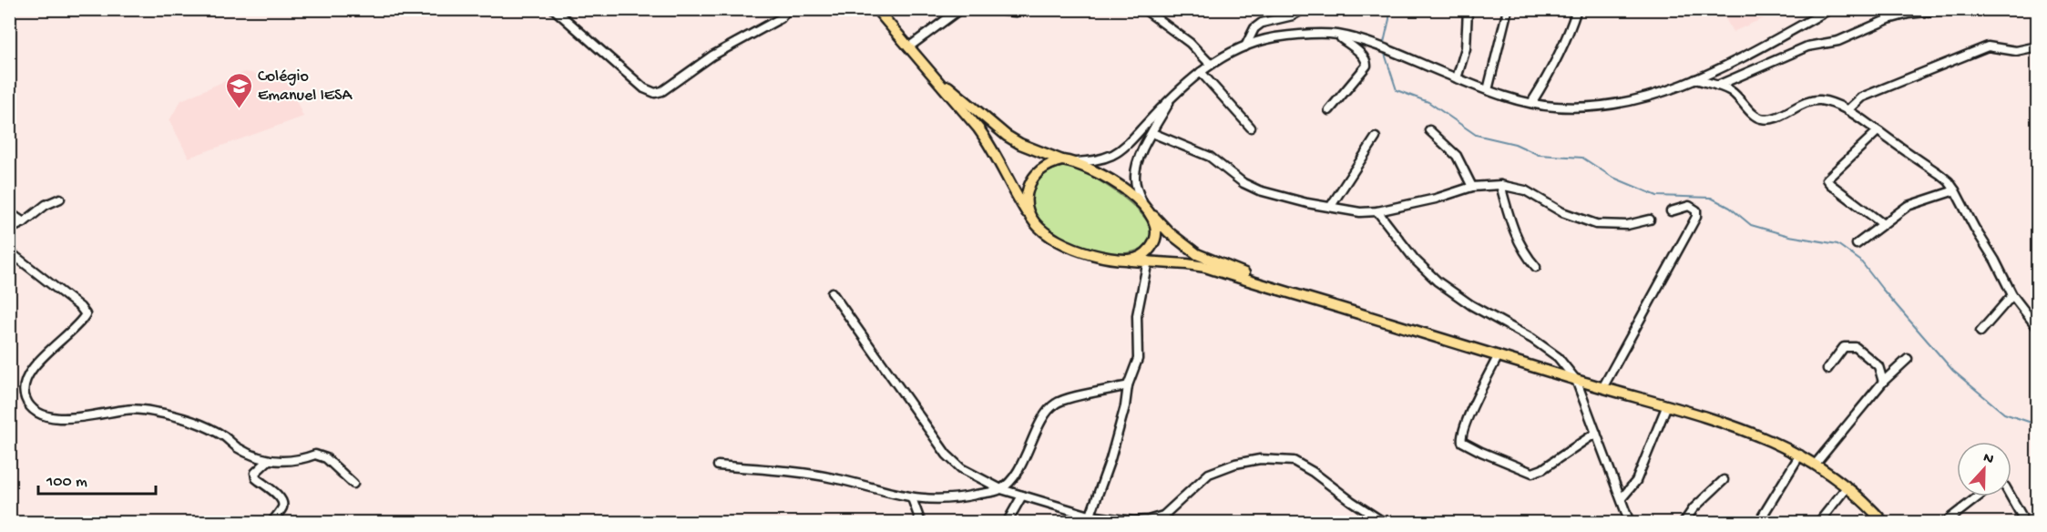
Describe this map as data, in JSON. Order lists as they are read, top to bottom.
{
  "places": {
    "school or university": ["Colégio Emanuel IESA"]
  },
  "scale_bar": "100 m",
  "north": "top"
}
